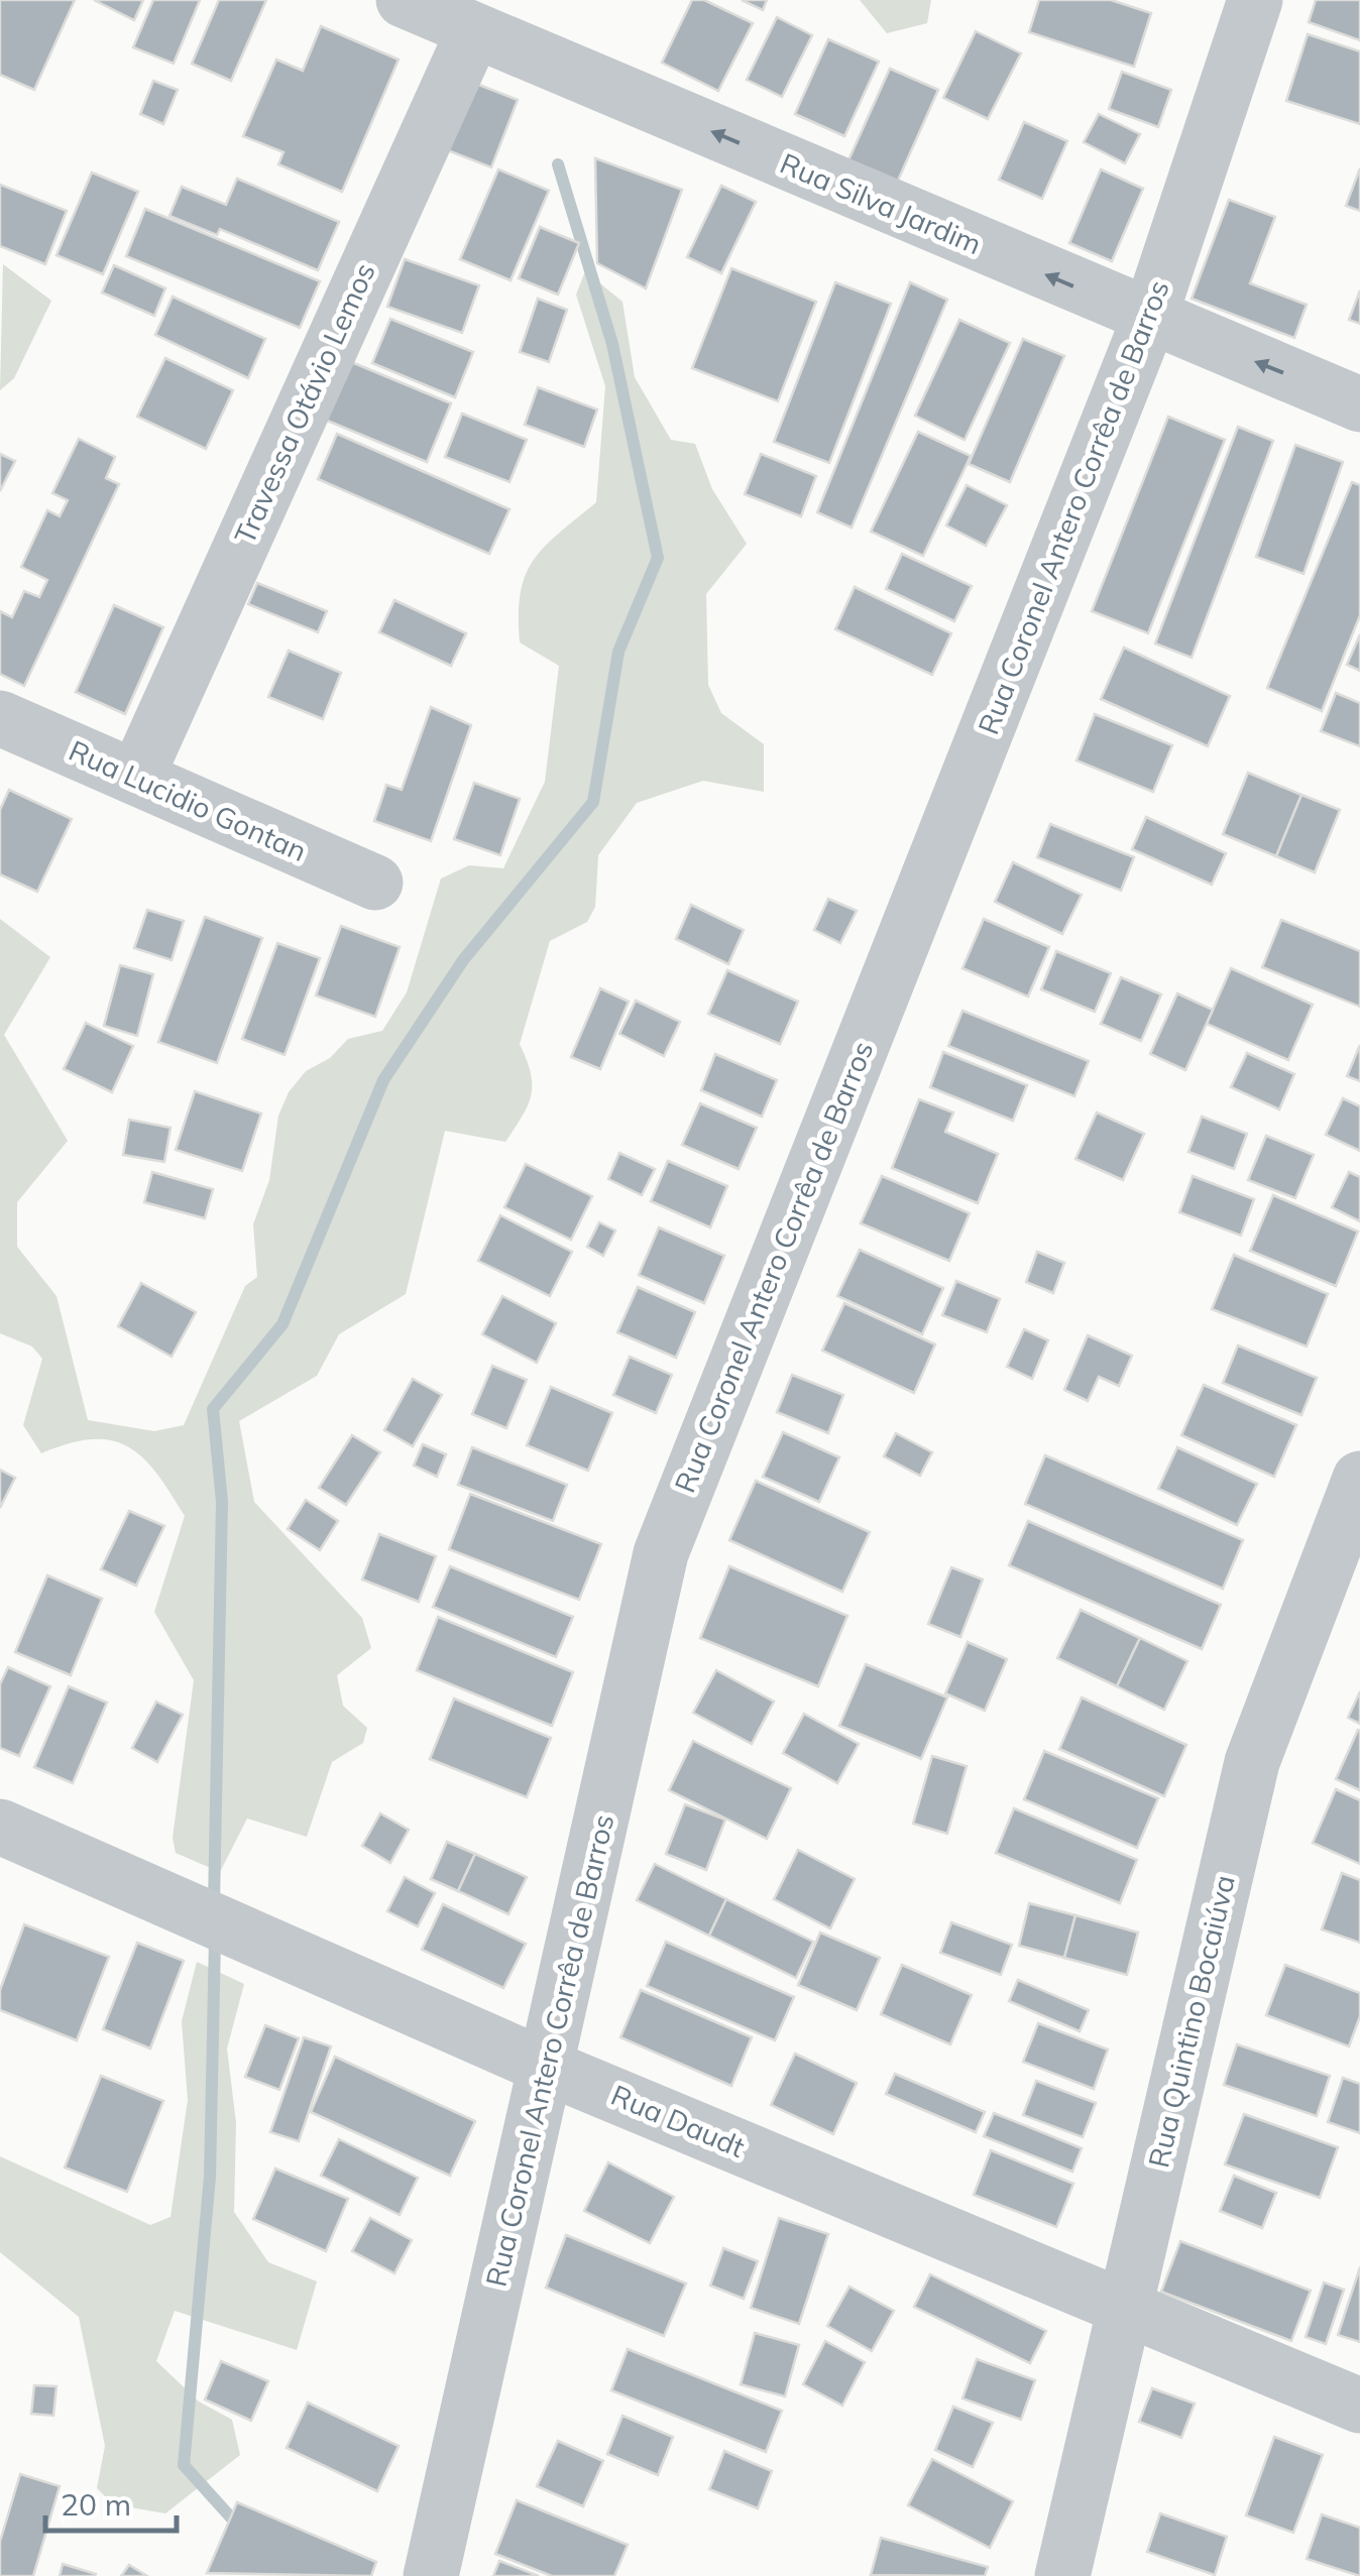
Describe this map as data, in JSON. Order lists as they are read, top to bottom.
{
  "streets": {
    "street": [
      "Rua Silva Jardim",
      "Travessa Otávio Lemos",
      "Rua Coronel Antero Corrêa de Barros",
      "Rua Lucidio Gontan",
      "Rua Quintino Bocaiúva",
      "Rua Daudt"
    ]
  },
  "crossings": [
    ["Rua Silva Jardim", "Travessa Otávio Lemos"],
    ["Rua Silva Jardim", "Rua Coronel Antero Corrêa de Barros"],
    ["Travessa Otávio Lemos", "Rua Lucidio Gontan"],
    ["Rua Coronel Antero Corrêa de Barros", "Rua Daudt"],
    ["Rua Quintino Bocaiúva", "Rua Daudt"]
  ],
  "one_way": ["Rua Silva Jardim"],
  "scale_bar": "20 m"
}
